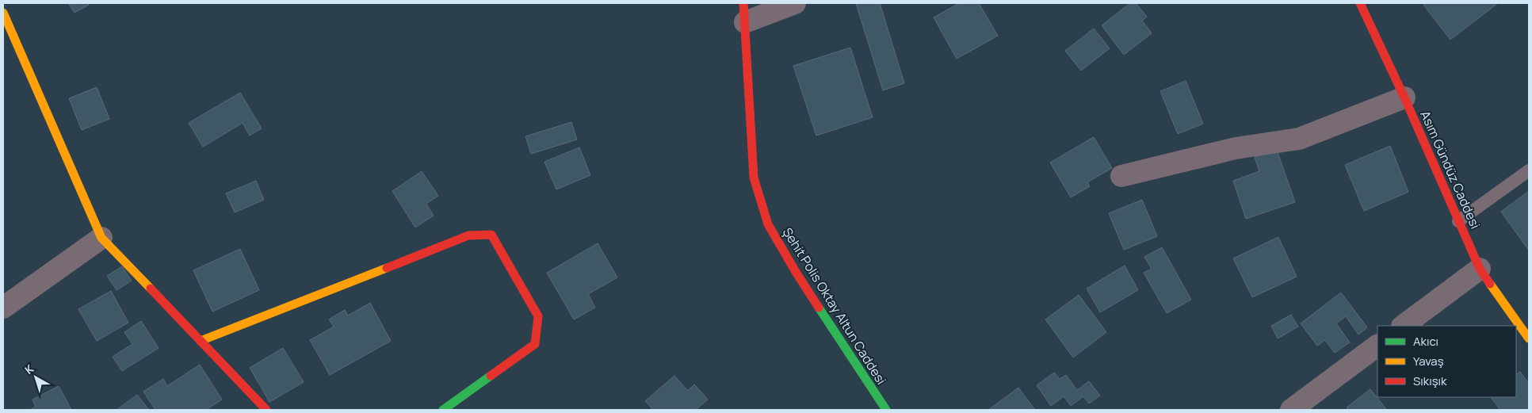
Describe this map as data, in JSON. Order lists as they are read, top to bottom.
{
  "streets": {
    "street": ["Asım Gündüz Caddesi", "Şehit Polis Oktay Altun Caddesi"]
  },
  "legend": ["Akıcı", "Yavaş", "Sıkışık"],
  "north": "top left"
}
